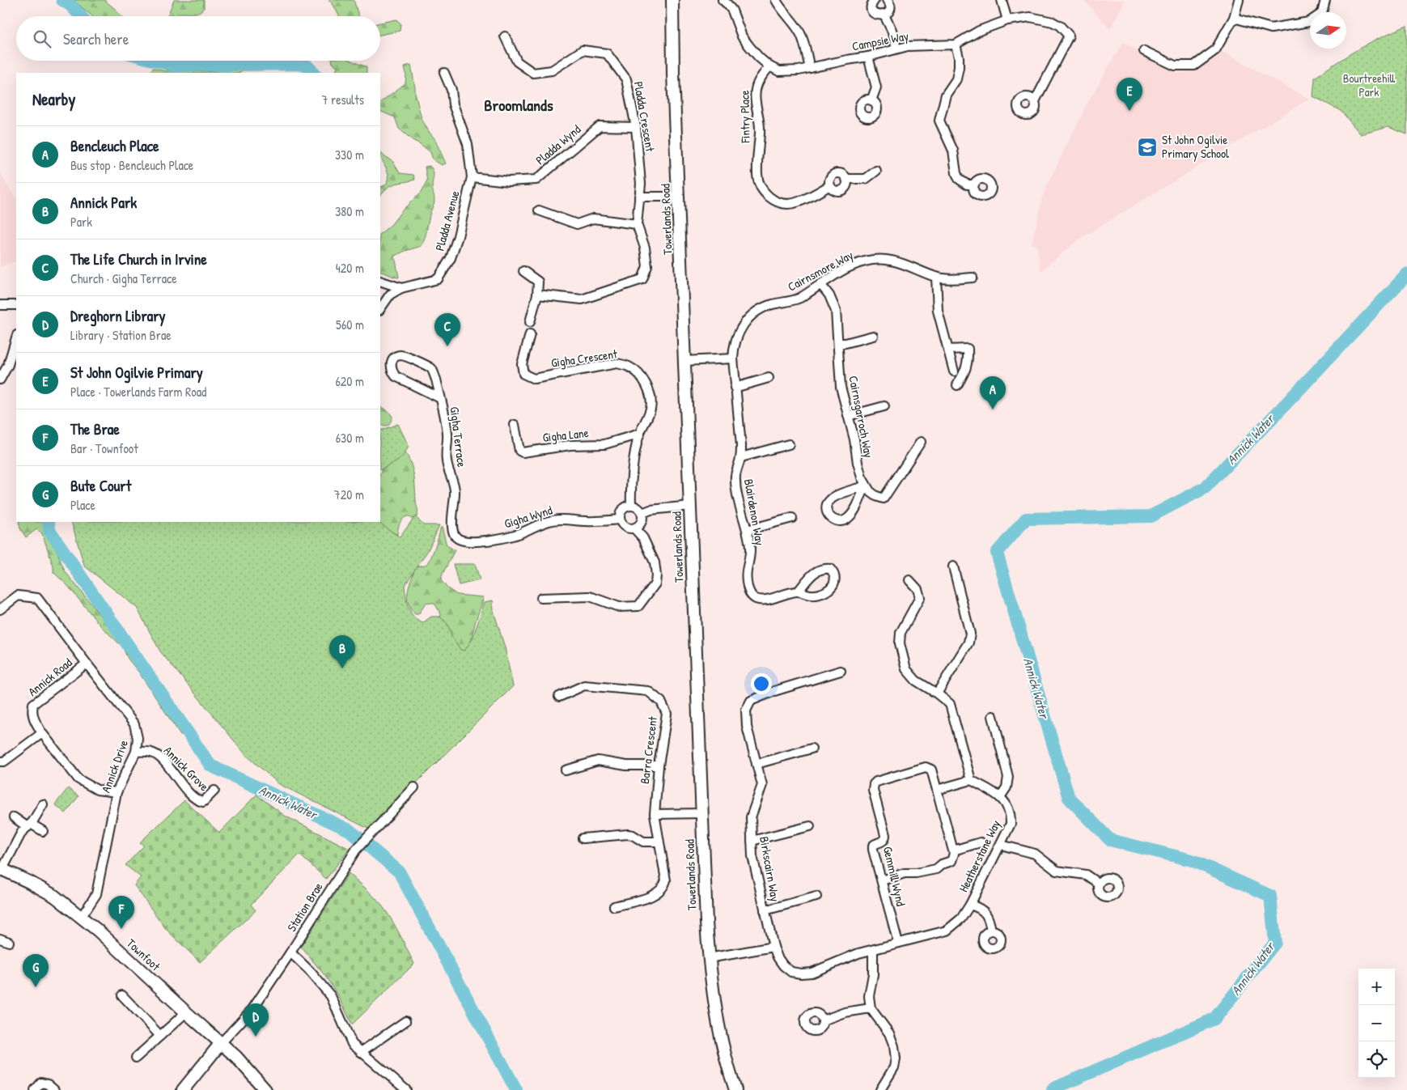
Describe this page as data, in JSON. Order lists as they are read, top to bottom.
{
  "streets": {
    "street": [
      "Campsie Way",
      "Pladda Crescent",
      "Fintry Place",
      "Pladda Wynd",
      "Towerlands Road",
      "Pladda Avenue",
      "Cairnsmore Way",
      "Gigha Crescent",
      "Cairnsgarroch Way",
      "Gigha Lane",
      "Gigha Terrace",
      "Blairdenon Way",
      "Gigha Wynd",
      "Annick Road",
      "Barra Crescent",
      "Annick Drive",
      "Annick Grove",
      "Heatherstane Way",
      "Birkscairn Way",
      "Gemmill Wynd",
      "Station Brae",
      "Townfoot"
    ]
  },
  "crossings": [
    ["Campsie Way", "Fintry Place"],
    ["Pladda Crescent", "Pladda Wynd"],
    ["Pladda Wynd", "Pladda Avenue"],
    ["Cairnsmore Way", "Cairnsgarroch Way"],
    ["Cairnsmore Way", "Blairdenon Way"],
    ["Gigha Crescent", "Gigha Lane"],
    ["Gigha Crescent", "Gigha Wynd"],
    ["Gigha Terrace", "Gigha Wynd"],
    ["Annick Road", "Annick Drive"],
    ["Annick Drive", "Annick Grove"],
    ["Annick Drive", "Townfoot"],
    ["Heatherstane Way", "Birkscairn Way"],
    ["Heatherstane Way", "Gemmill Wynd"],
    ["Station Brae", "Townfoot"]
  ],
  "districts": ["Broomlands"],
  "water": ["Annick Water"],
  "parks": ["Bourtreehill Park"],
  "places": {
    "school or university": ["St John Ogilvie Primary School"]
  },
  "north": "right",
  "page": {
    "search": "Search here",
    "heading": ["Nearby", "7 results"],
    "pins": [
      "E",
      "C",
      "A",
      "B",
      "F",
      "G",
      "D"
    ],
    "list": [
      {
        "mark": "A",
        "name": "Bencleuch Place",
        "note": "Bus stop · Bencleuch Place",
        "value": "330 m"
      },
      {
        "mark": "B",
        "name": "Annick Park",
        "note": "Park",
        "value": "380 m"
      },
      {
        "mark": "C",
        "name": "The Life Church in Irvine",
        "note": "Church · Gigha Terrace",
        "value": "420 m"
      },
      {
        "mark": "D",
        "name": "Dreghorn Library",
        "note": "Library · Station Brae",
        "value": "560 m"
      },
      {
        "mark": "E",
        "name": "St John Ogilvie Primary",
        "note": "Place · Towerlands Farm Road",
        "value": "620 m"
      },
      {
        "mark": "F",
        "name": "The Brae",
        "note": "Bar · Townfoot",
        "value": "630 m"
      },
      {
        "mark": "G",
        "name": "Bute Court",
        "note": "Place",
        "value": "720 m"
      }
    ],
    "map_buttons": ["+", "−"]
  }
}
